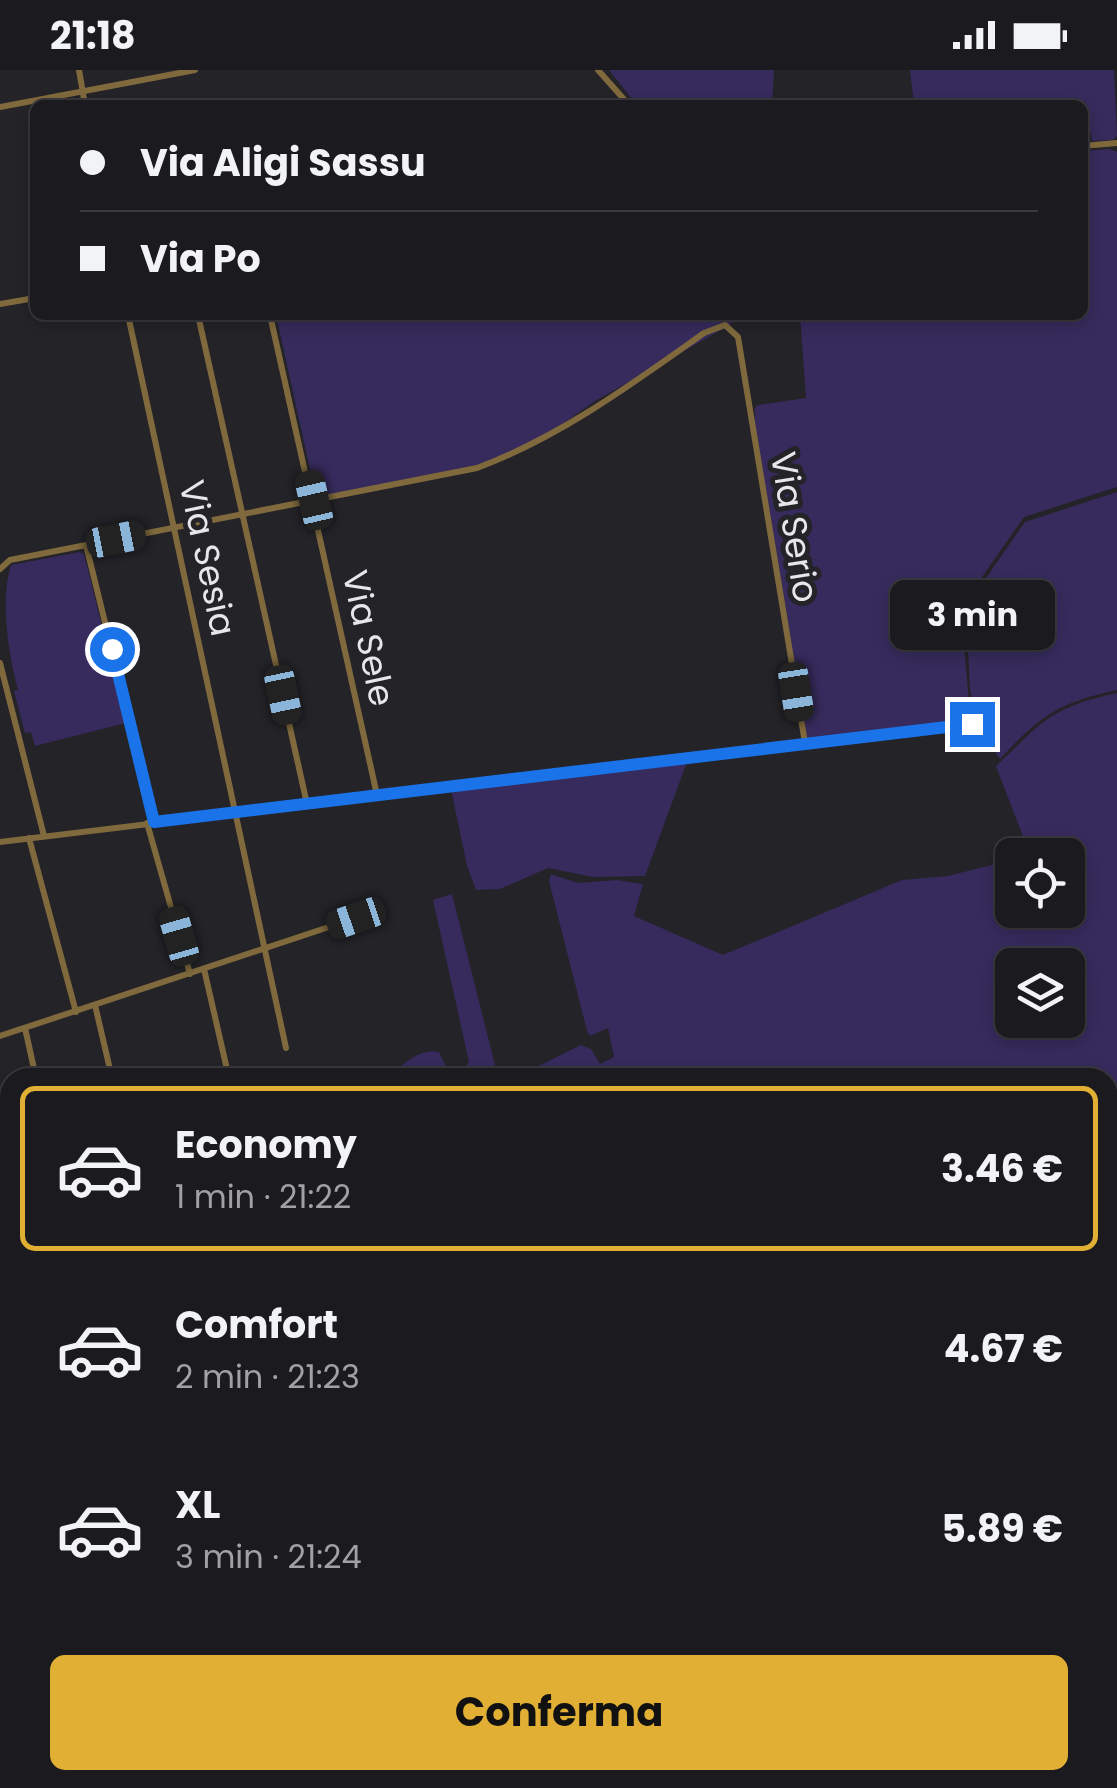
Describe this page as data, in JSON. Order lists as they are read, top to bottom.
{
  "streets": {
    "street": ["Via Serio", "Via Sesia", "Via Sele"]
  },
  "crossings": [
    ["Via Serio", "Via Sele"]
  ],
  "page": {
    "status": "21:18",
    "banner": ["Via Aligi Sassu", "Via Po"],
    "bubble": "3 min",
    "list": [
      {
        "name": "Economy",
        "note": "1 min · 21:22",
        "value": "3.46 €"
      },
      {
        "name": "Comfort",
        "note": "2 min · 21:23",
        "value": "4.67 €"
      },
      {
        "name": "XL",
        "note": "3 min · 21:24",
        "value": "5.89 €"
      }
    ],
    "buttons": "Conferma"
  }
}
